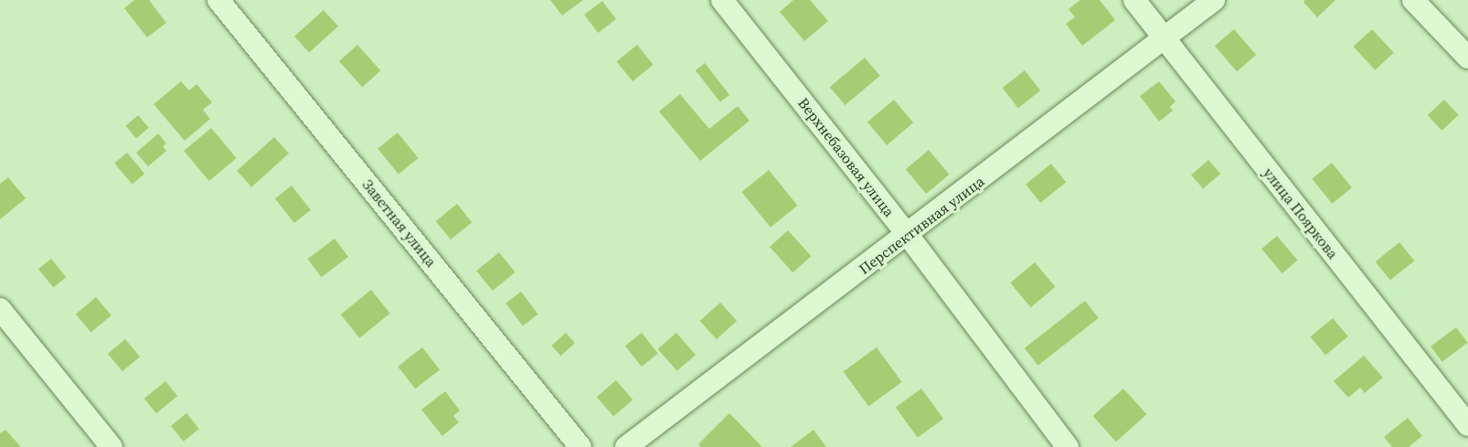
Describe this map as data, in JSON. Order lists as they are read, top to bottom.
{
  "streets": {
    "street": [
      "Верхнебазовая улица",
      "улица Пояркова",
      "Заветная улица",
      "Перспективная улица"
    ]
  },
  "crossings": [
    ["Верхнебазовая улица", "Перспективная улица"],
    ["улица Пояркова", "Перспективная улица"]
  ]
}
